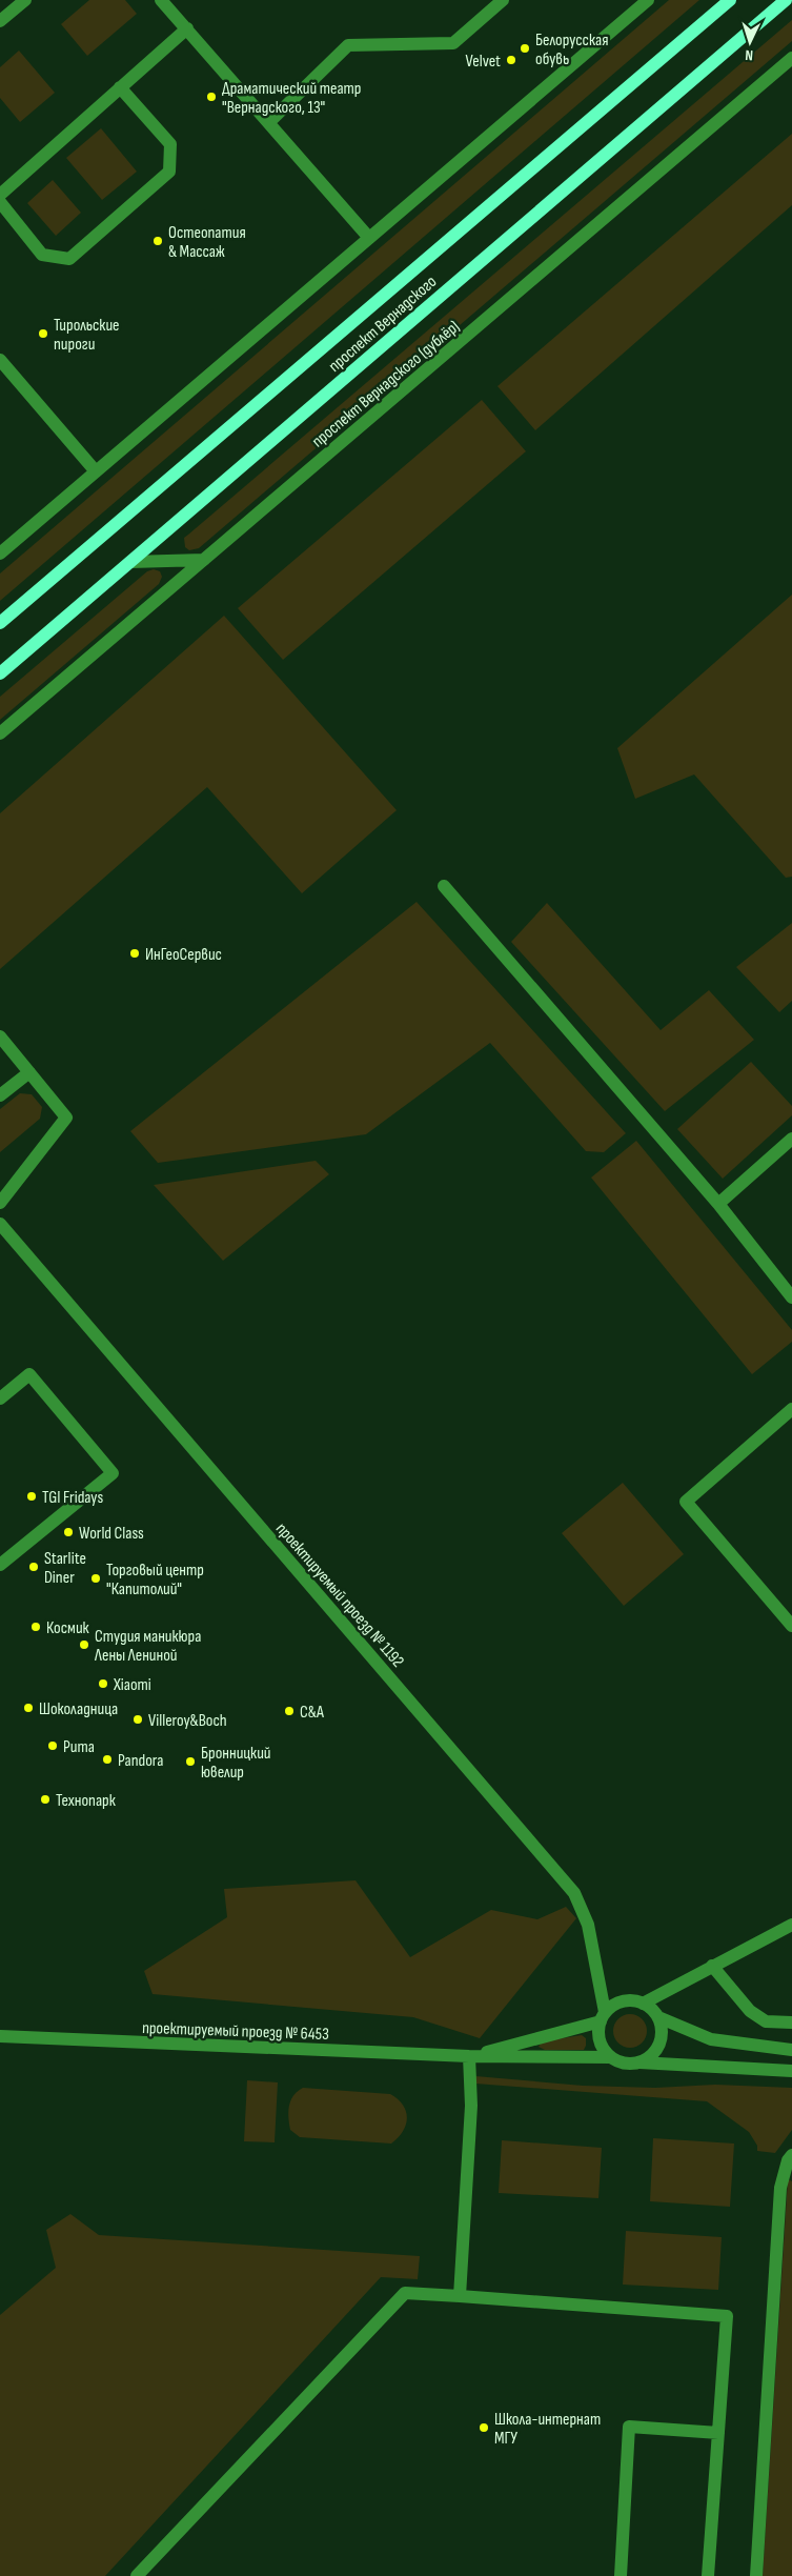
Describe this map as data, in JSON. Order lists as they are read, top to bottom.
{
  "streets": {
    "main road": ["проспект Вернадского"],
    "street": ["проспект Вернадского (дублёр)", "проектируемый проезд № 1192", "проектируемый проезд № 6453"]
  },
  "crossings": [
    ["проектируемый проезд № 1192", "проектируемый проезд № 6453"]
  ],
  "places": [
    "Белорусская обувь",
    "Velvet",
    "Драматический театр \"Вернадского, 13\"",
    "Остеопатия & Массаж",
    "Тирольские пироги",
    "ИнГеоСервис",
    "TGI Fridays",
    "World Class",
    "Starlite Diner",
    "Торговый центр \"Капитолий\"",
    "Космик",
    "Студия маникюра Лены Лениной",
    "Xiaomi",
    "Шоколадница",
    "C&A",
    "Villeroy&Boch",
    "Puma",
    "Pandora",
    "Бронницкий ювелир",
    "Технопарк",
    "Школа-интернат МГУ"
  ],
  "north": "bottom"
}
